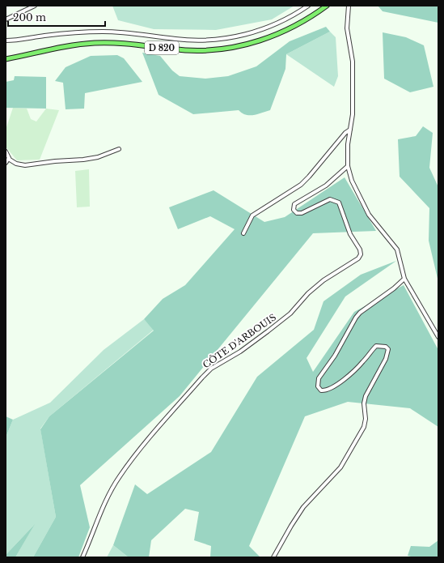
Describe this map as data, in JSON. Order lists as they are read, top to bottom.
{
  "streets": {
    "main road": ["D 820"],
    "street": ["CÔTE D'ARBOUIS"]
  },
  "scale_bar": "200 m"
}
